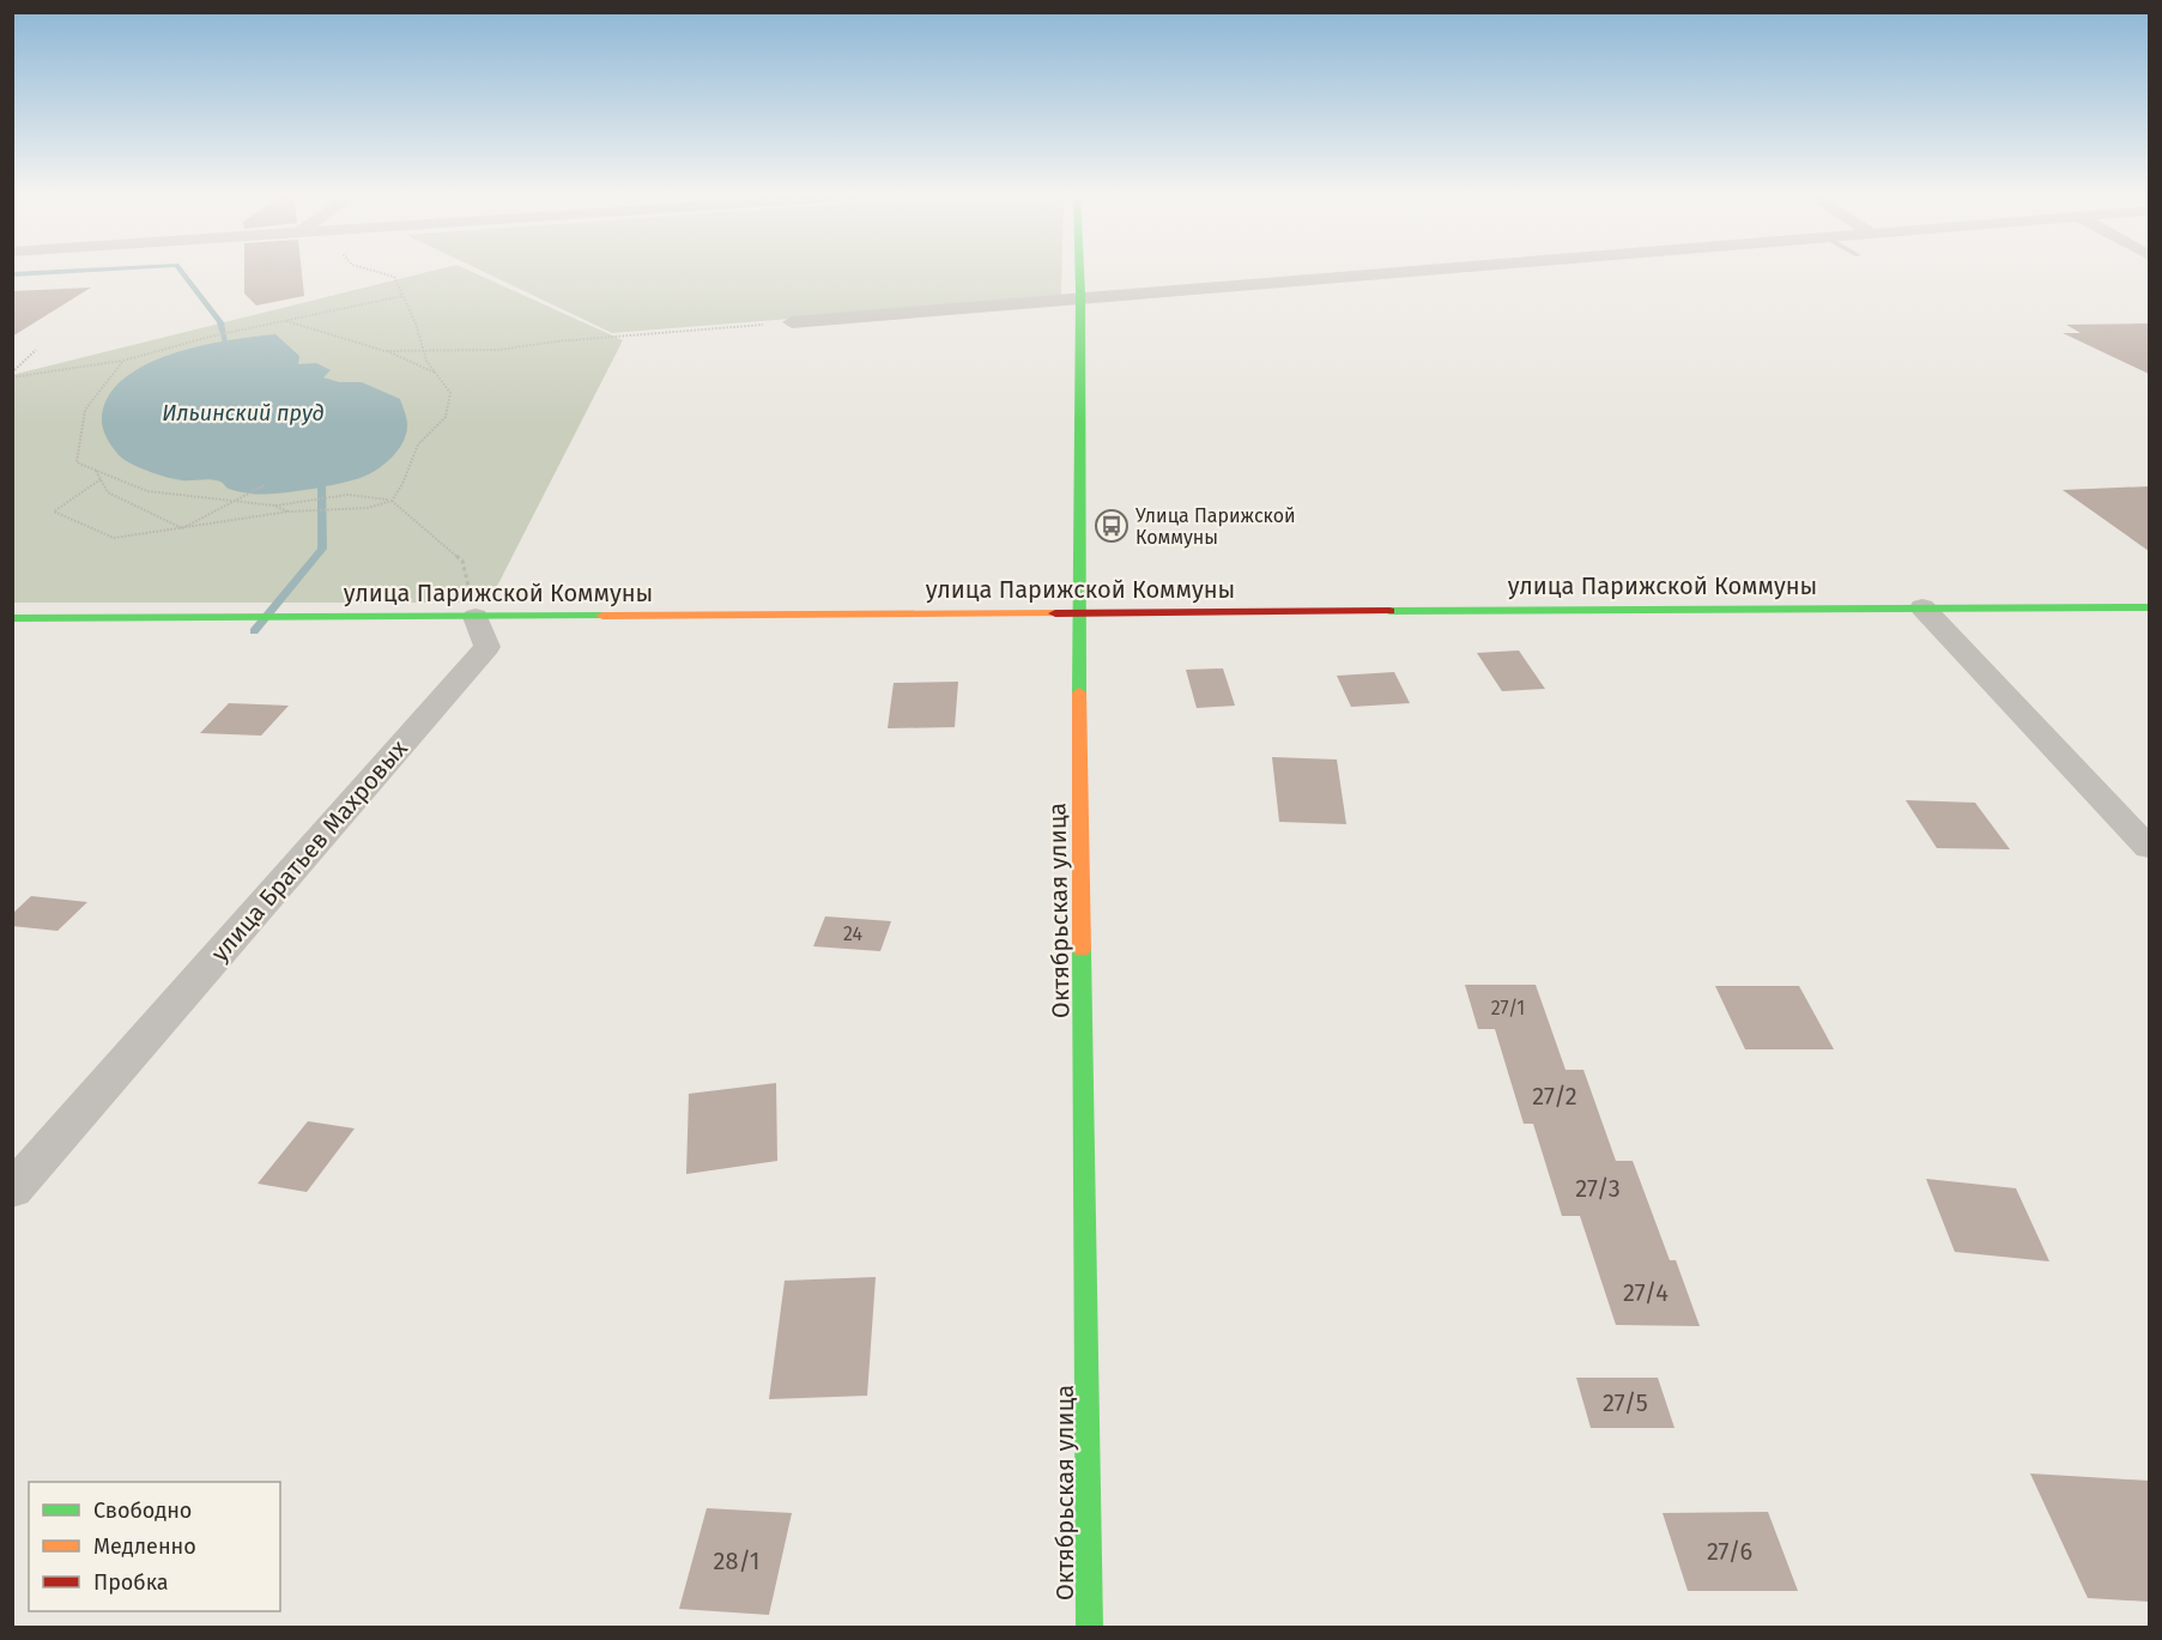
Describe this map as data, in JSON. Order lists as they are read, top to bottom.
{
  "streets": {
    "main road": ["улица Парижской Коммуны", "Октябрьская улица"],
    "street": ["улица Братьев Махровых"]
  },
  "crossings": [
    ["улица Парижской Коммуны", "улица Братьев Махровых"],
    ["улица Парижской Коммуны", "Октябрьская улица"]
  ],
  "water": ["Ильинский пруд"],
  "places": {
    "bus stop": ["Улица Парижской Коммуны"]
  },
  "house_numbers": [
    "24",
    "27/1",
    "27/2",
    "27/3",
    "27/4",
    "27/5",
    "27/6",
    "28/1"
  ],
  "legend": ["Свободно", "Медленно", "Пробка"]
}
